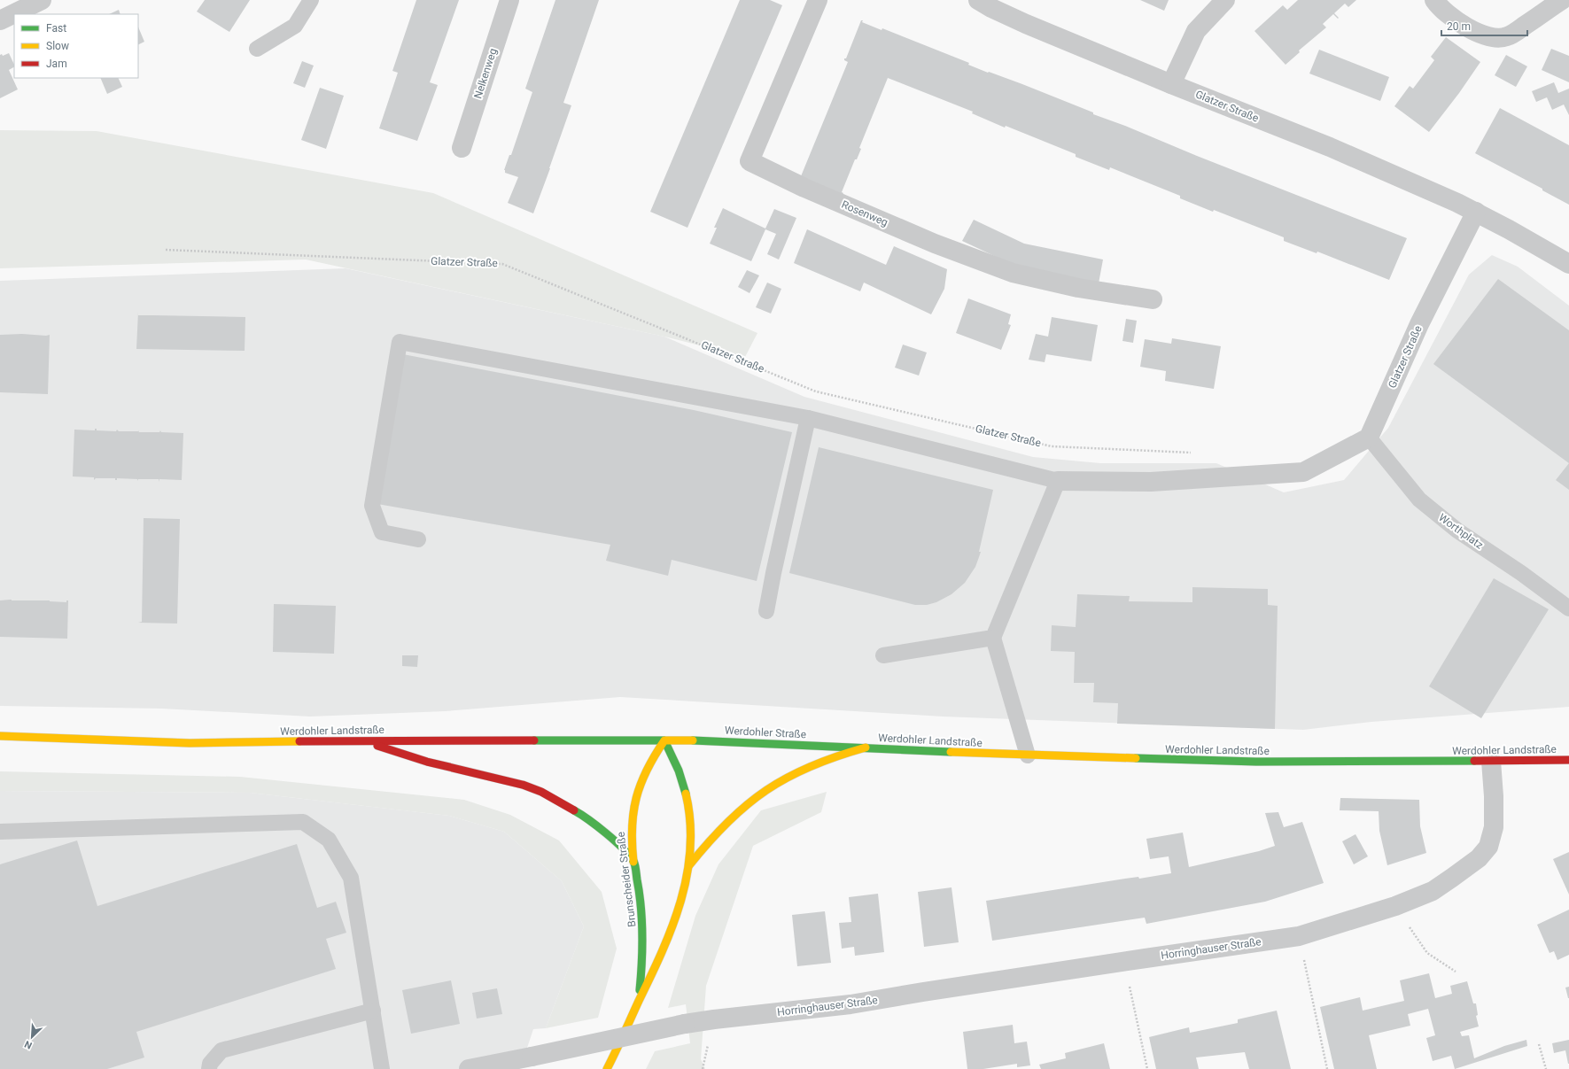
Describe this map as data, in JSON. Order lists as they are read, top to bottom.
{
  "streets": {
    "main road": ["Werdohler Landstraße", "Werdohler Straße", "Brunscheider Straße"],
    "street": [
      "Nelkenweg",
      "Glatzer Straße",
      "Rosenweg",
      "Horringhauser Straße"
    ],
    "lane": ["Worthplatz"]
  },
  "crossings": [
    ["Glatzer Straße", "Worthplatz"],
    ["Werdohler Landstraße", "Werdohler Straße"],
    ["Werdohler Landstraße", "Brunscheider Straße"],
    ["Werdohler Landstraße", "Horringhauser Straße"],
    ["Werdohler Straße", "Brunscheider Straße"]
  ],
  "legend": ["Fast", "Slow", "Jam"],
  "scale_bar": "20 m",
  "north": "bottom left"
}
